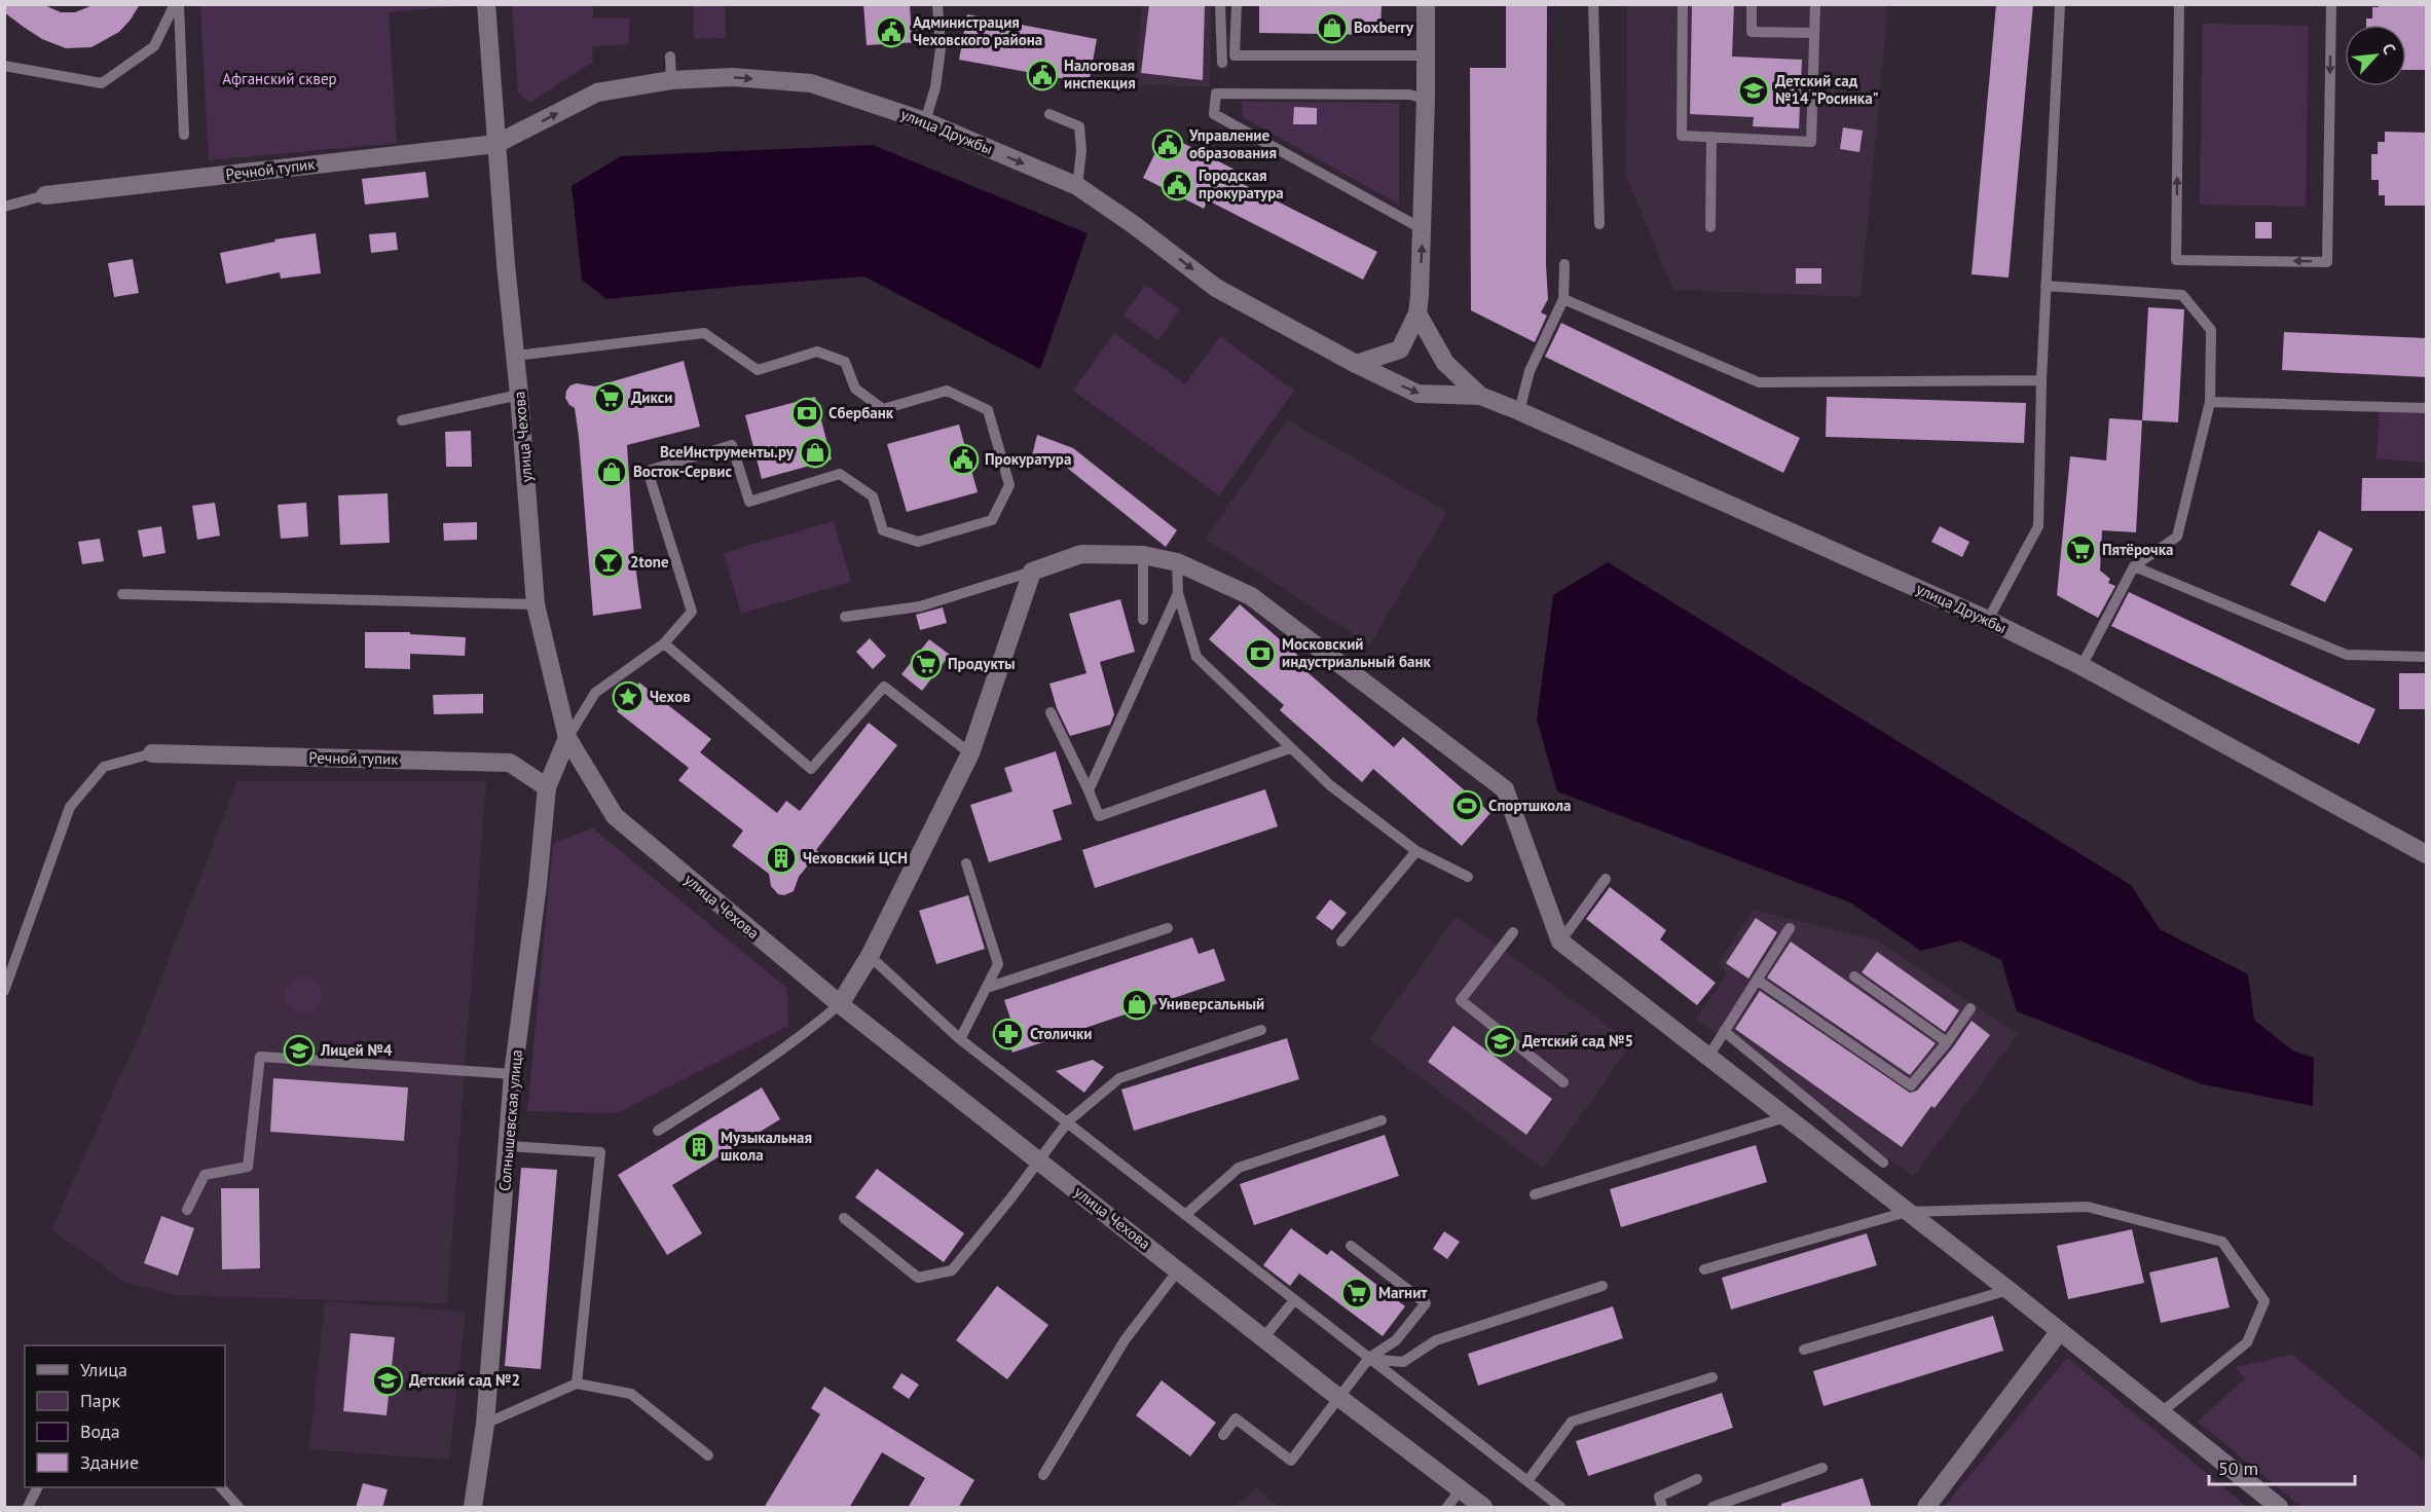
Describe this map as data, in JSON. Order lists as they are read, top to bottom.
{
  "streets": {
    "street": [
      "улица Дружбы",
      "Речной тупик",
      "улица Чехова",
      "Солнышевская улица"
    ]
  },
  "crossings": [
    ["улица Дружбы", "Речной тупик"],
    ["улица Дружбы", "улица Чехова"],
    ["Речной тупик", "улица Чехова"],
    ["Речной тупик", "Солнышевская улица"],
    ["улица Чехова", "Солнышевская улица"]
  ],
  "one_way": ["улица Дружбы"],
  "parks": ["Афганский сквер"],
  "places": {
    "shop": [
      "Boxberry",
      "ВсеИнструменты.ру",
      "Восток-Сервис",
      "Универсальный"
    ],
    "public building": [
      "Администрация Чеховского района",
      "Налоговая инспекция",
      "Управление образования",
      "Городская прокуратура",
      "Прокуратура"
    ],
    "school or university": [
      "Детский сад №14 \"Росинка\"",
      "Детский сад №5",
      "Лицей №4",
      "Детский сад №2"
    ],
    "supermarket": [
      "Дикси",
      "Пятёрочка",
      "Продукты",
      "Магнит"
    ],
    "bank": ["Сбербанк", "Московский индустриальный банк"],
    "bar": ["2tone"],
    "place": ["Чехов"],
    "sports": ["Спортшкола"],
    "building": ["Чеховский ЦСН", "Музыкальная школа"],
    "pharmacy": ["Столички"]
  },
  "legend": [
    "Улица",
    "Парк",
    "Вода",
    "Здание"
  ],
  "scale_bar": "50 m",
  "north": "top right"
}
